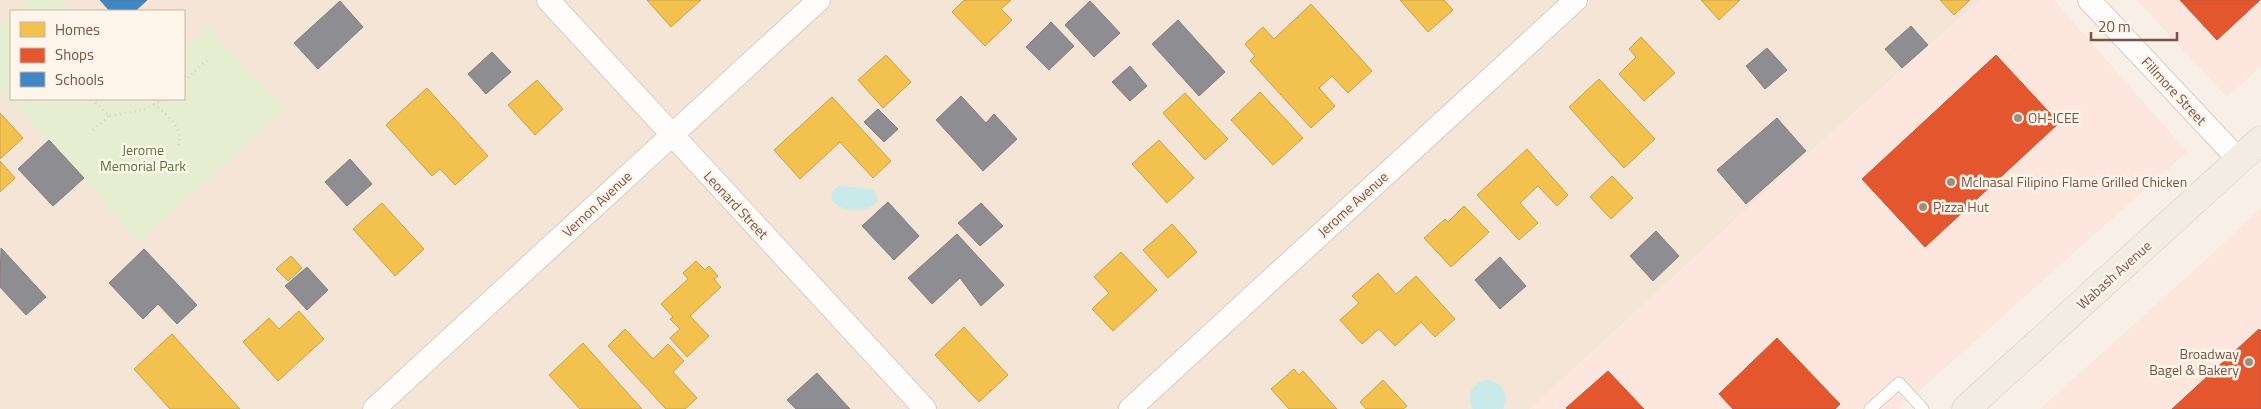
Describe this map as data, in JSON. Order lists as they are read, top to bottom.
{
  "streets": {
    "main road": ["Wabash Avenue"],
    "street": [
      "Fillmore Street",
      "Vernon Avenue",
      "Jerome Avenue",
      "Leonard Street"
    ]
  },
  "crossings": [
    ["Fillmore Street", "Wabash Avenue"],
    ["Vernon Avenue", "Leonard Street"]
  ],
  "parks": ["Jerome Memorial Park"],
  "places": [
    "OH-ICEE",
    "McInasal Filipino Flame Grilled Chicken",
    "Pizza Hut",
    "Broadway Bagel & Bakery"
  ],
  "legend": ["Homes", "Shops", "Schools"],
  "scale_bar": "20 m"
}
